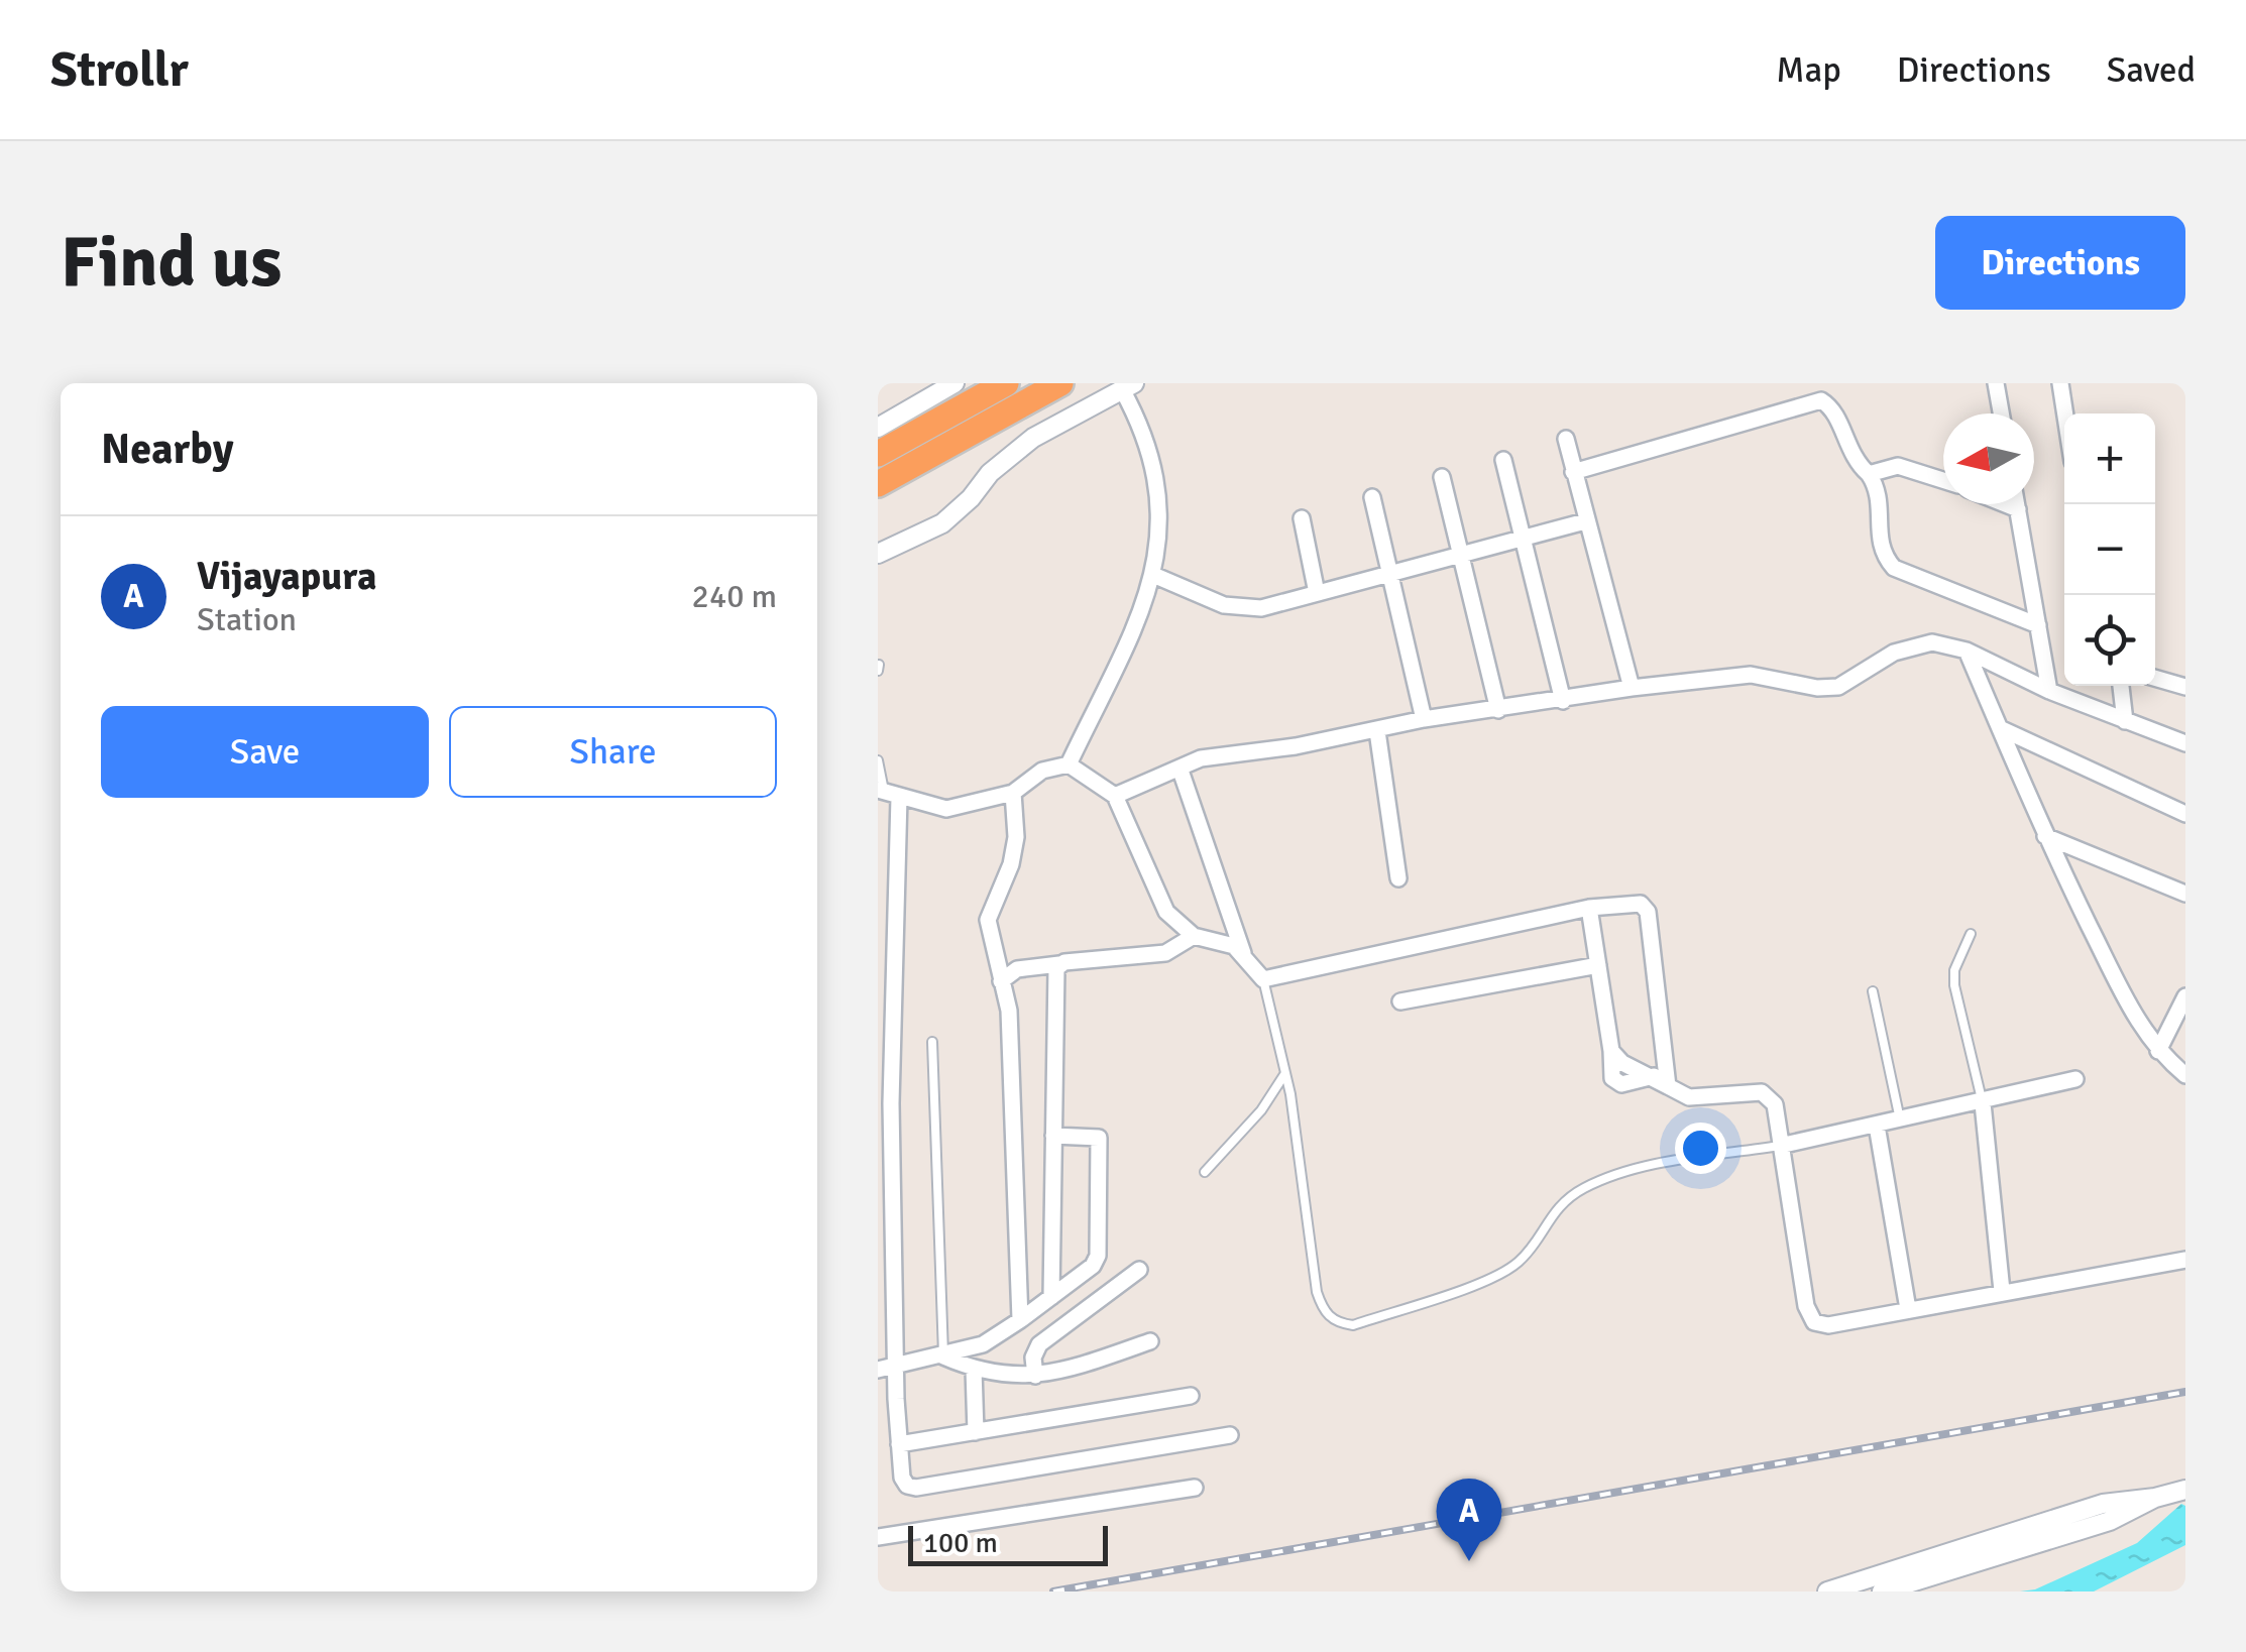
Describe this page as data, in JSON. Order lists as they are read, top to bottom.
{
  "scale_bar": "100 m",
  "north": "left",
  "page": {
    "header": "Strollr",
    "nav": ["Map", "Directions", "Saved"],
    "buttons": [
      "Directions",
      ["Save", "Share"]
    ],
    "title": "Find us",
    "heading": "Nearby",
    "map_buttons": ["+", "−"],
    "list": [
      {
        "mark": "A",
        "name": "Vijayapura",
        "note": "Station",
        "value": "240 m"
      }
    ],
    "pins": "A",
    "scale": "100 m"
  }
}
